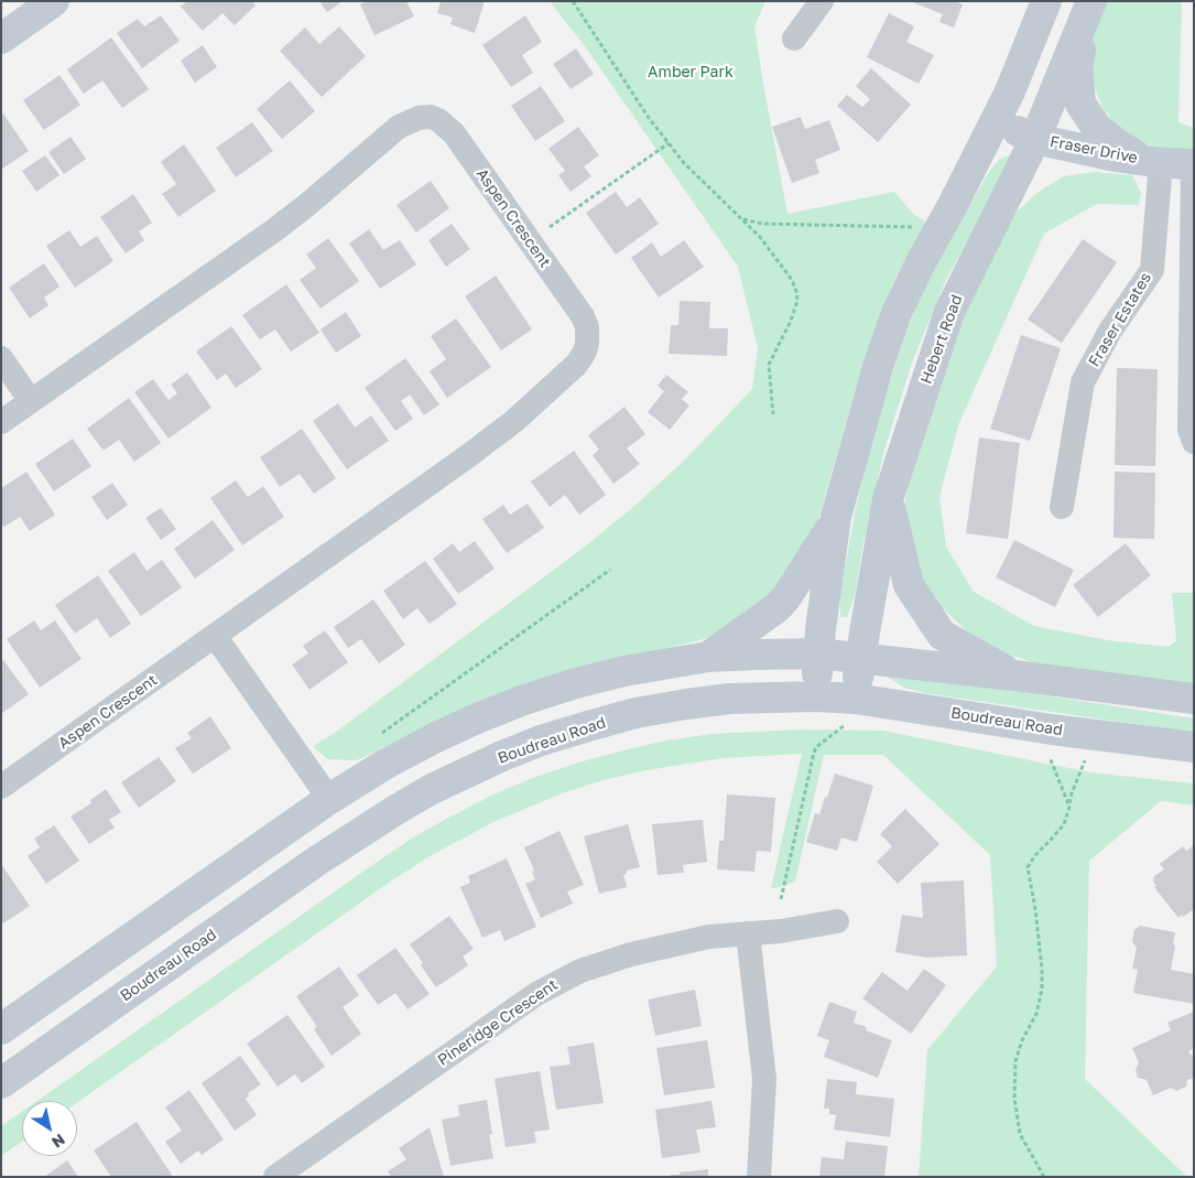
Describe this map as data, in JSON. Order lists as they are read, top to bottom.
{
  "streets": {
    "main road": ["Fraser Drive", "Hebert Road", "Boudreau Road"],
    "street": ["Aspen Crescent", "Fraser Estates", "Pineridge Crescent"]
  },
  "crossings": [
    ["Fraser Drive", "Fraser Estates"],
    ["Fraser Drive", "Hebert Road"],
    ["Hebert Road", "Boudreau Road"]
  ],
  "parks": ["Amber Park"],
  "north": "bottom right"
}
